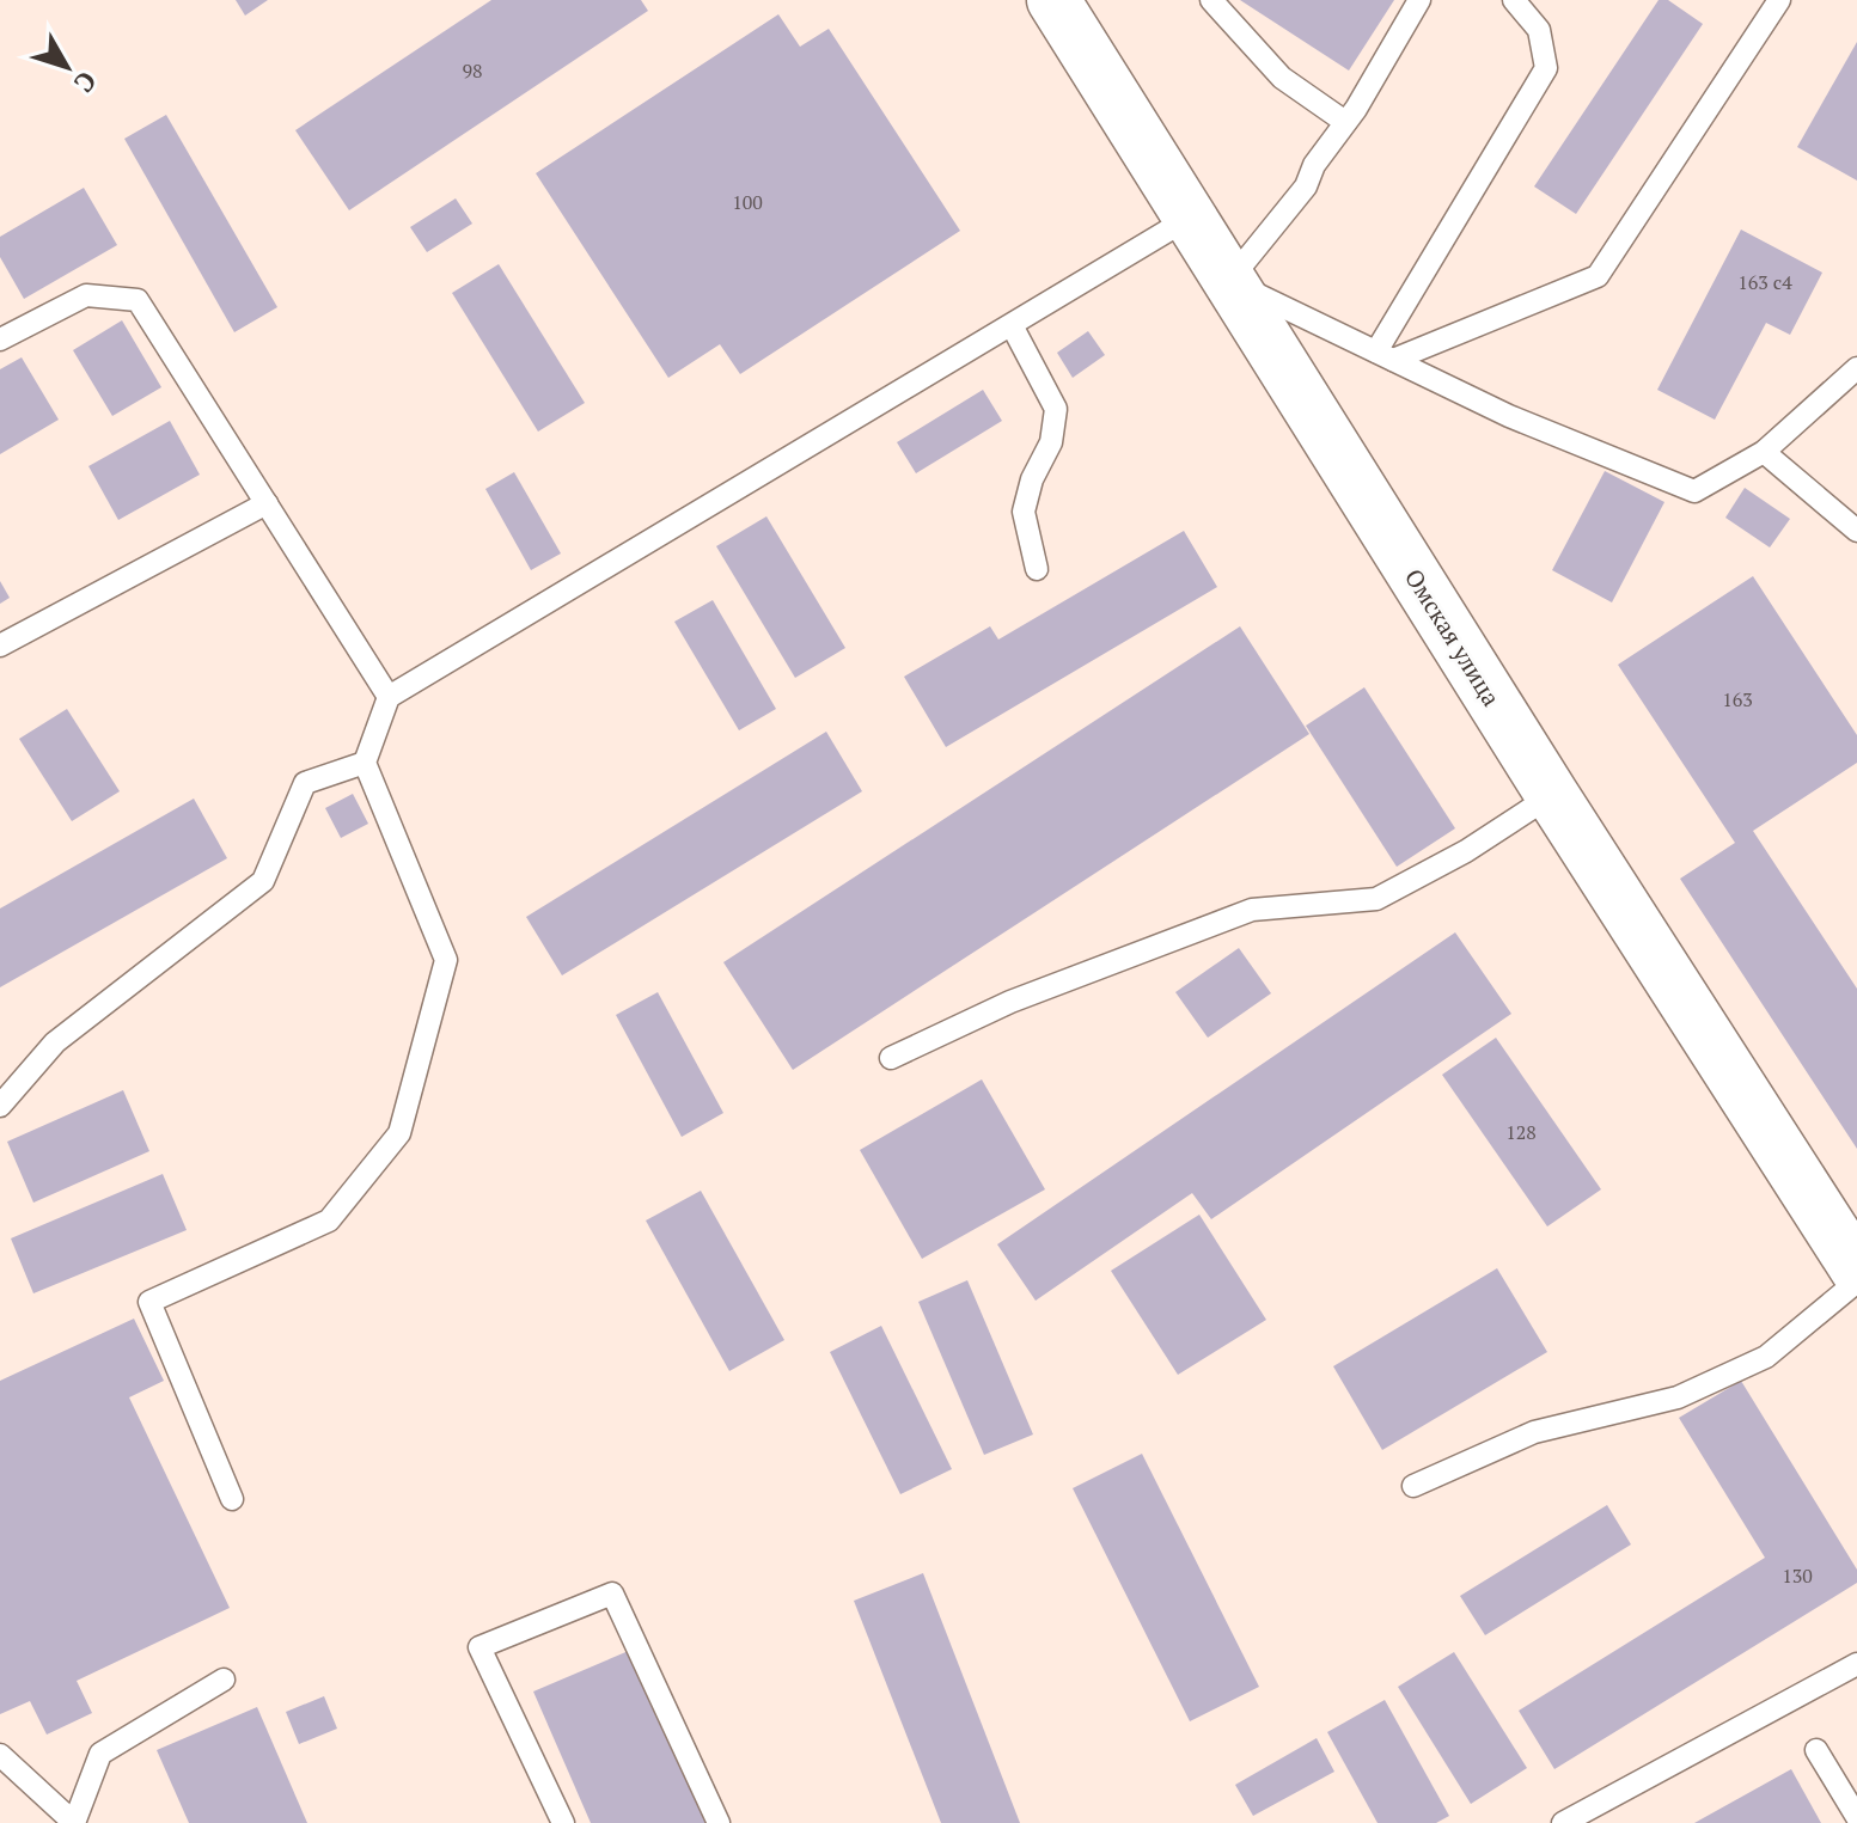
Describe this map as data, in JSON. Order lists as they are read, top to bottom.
{
  "streets": {
    "main road": ["Омская улица"]
  },
  "house_numbers": [
    "98",
    "100",
    "163 с4",
    "163",
    "128",
    "130"
  ],
  "north": "bottom right"
}
